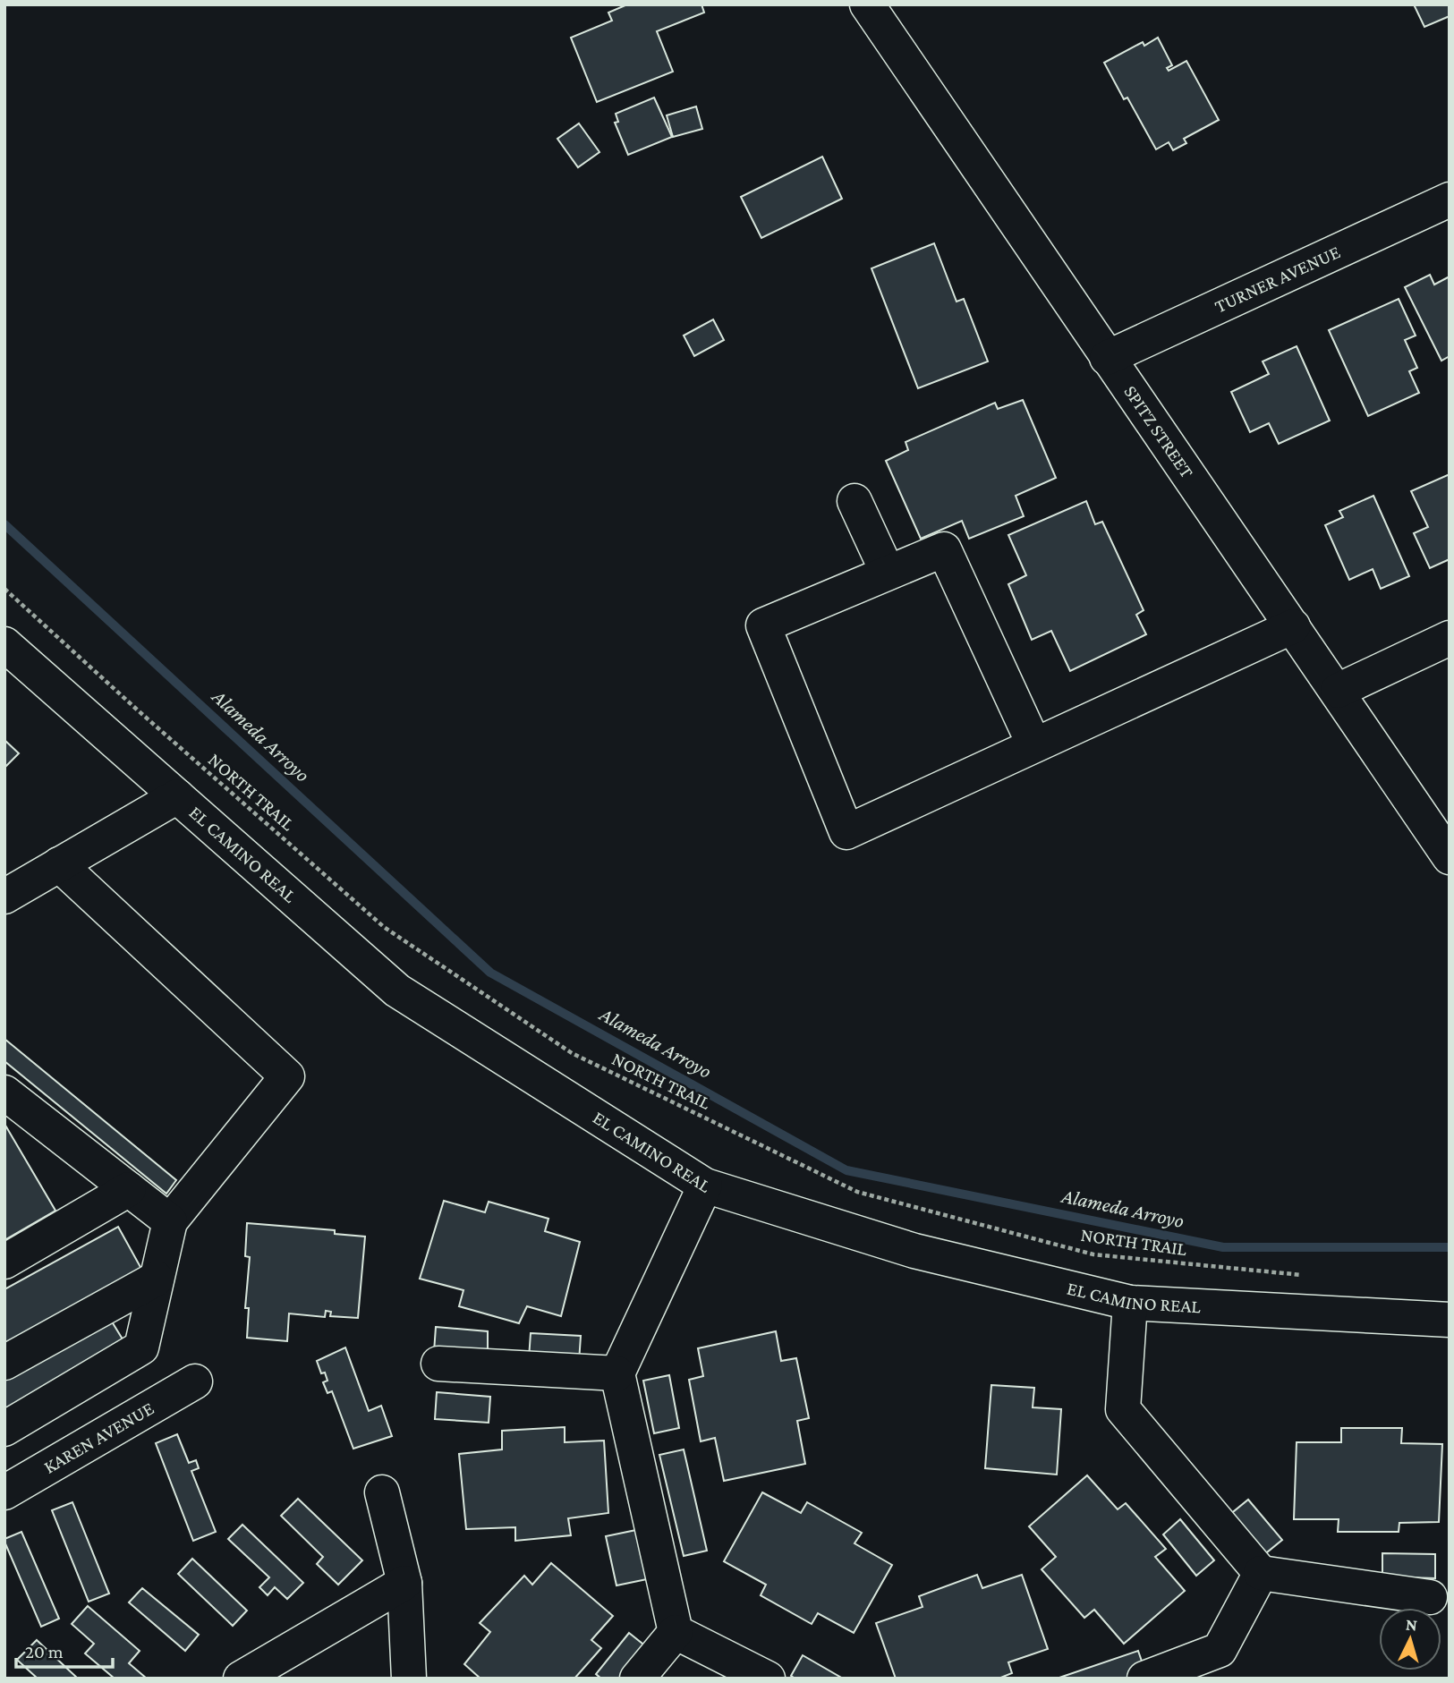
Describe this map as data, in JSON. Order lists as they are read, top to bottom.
{
  "streets": {
    "street": [
      "TURNER AVENUE",
      "SPITZ STREET",
      "EL CAMINO REAL",
      "KAREN AVENUE"
    ],
    "path": ["NORTH TRAIL"]
  },
  "crossings": [
    ["TURNER AVENUE", "SPITZ STREET"]
  ],
  "water": ["Alameda Arroyo"],
  "scale_bar": "20 m",
  "north": "top"
}
